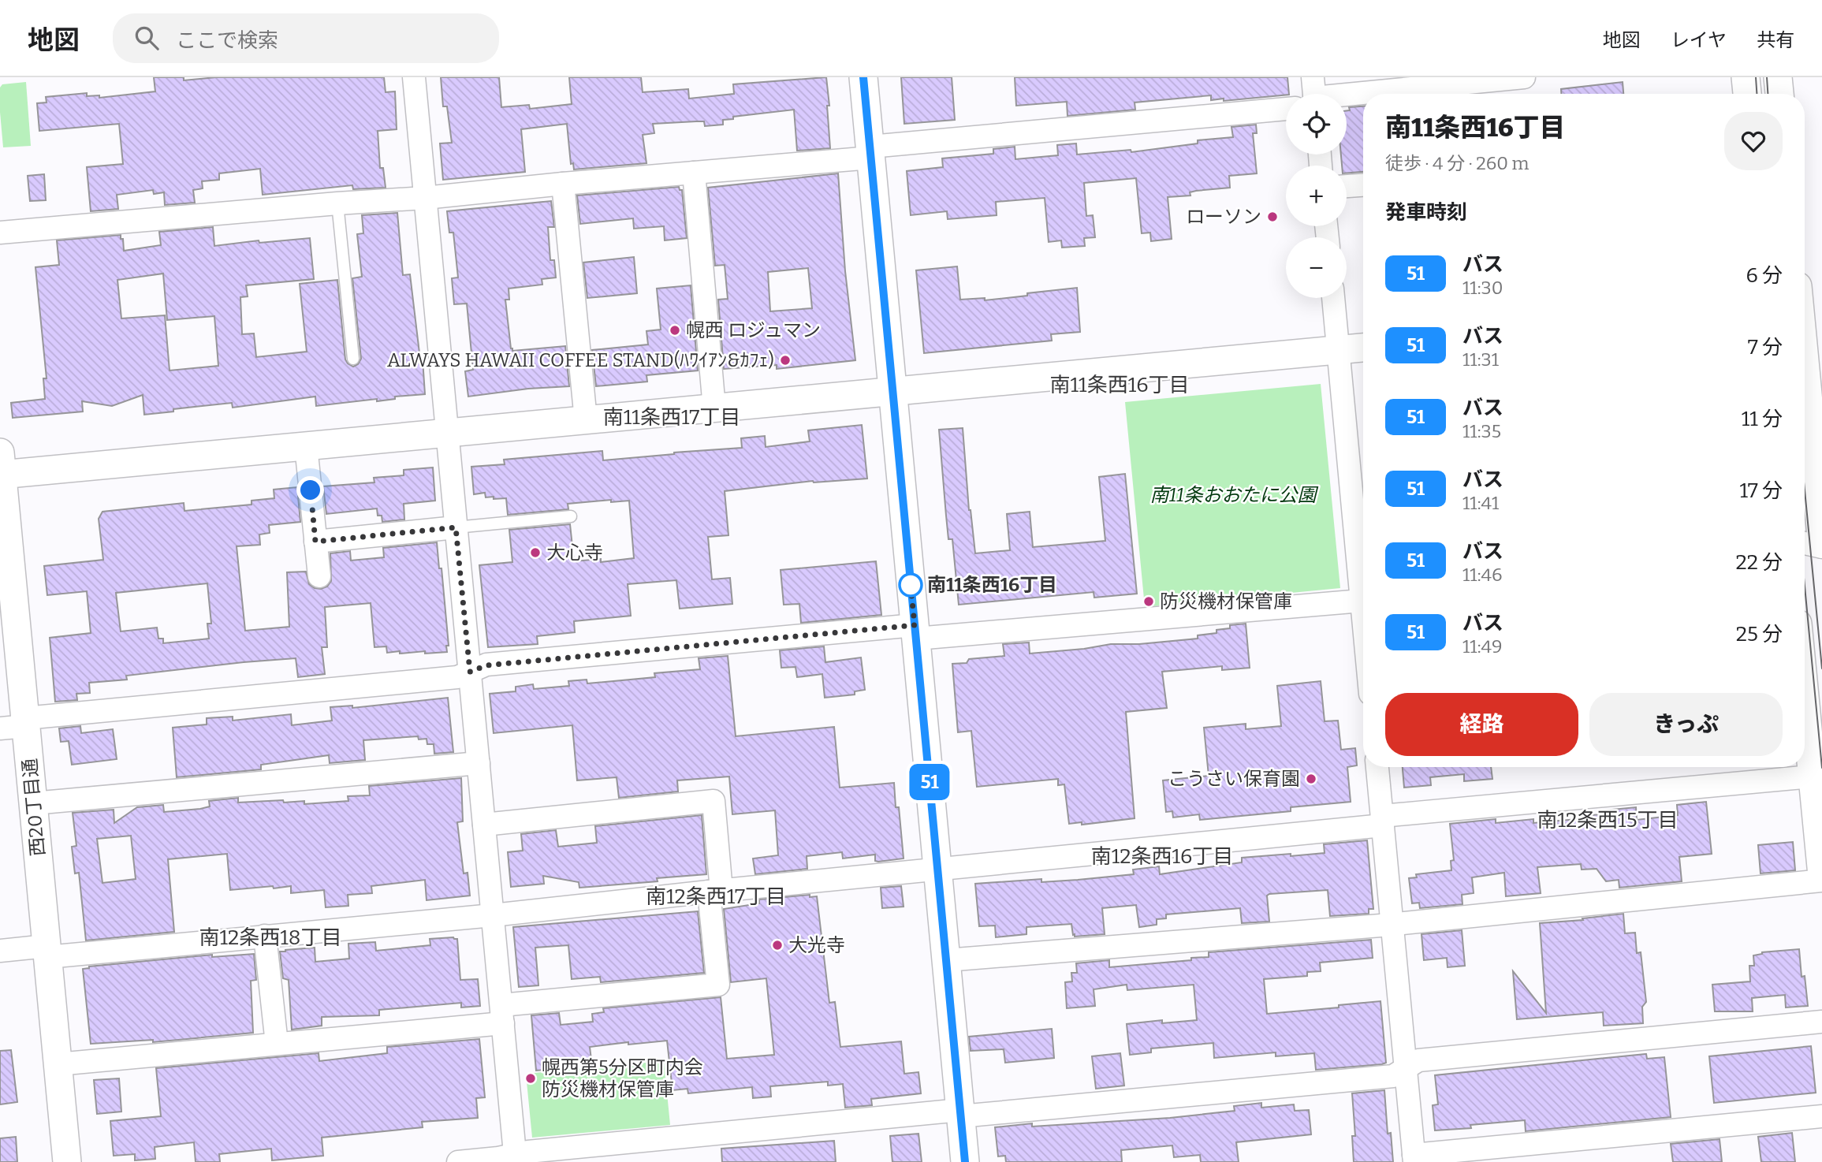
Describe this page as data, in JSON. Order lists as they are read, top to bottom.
{
  "streets": {
    "street": ["西20丁目通"]
  },
  "districts": [
    "南11条西16丁目",
    "南11条西17丁目",
    "南12条西15丁目",
    "南12条西16丁目",
    "南12条西17丁目",
    "南12条西18丁目"
  ],
  "parks": ["南11条おおたに公園"],
  "places": [
    "ローソン",
    "幌西 ロジュマン",
    "ALWAYS HAWAII COFFEE STAND(ﾊﾜｲｱﾝ&ｶﾌｪ)",
    "大心寺",
    "南11条西16丁目",
    "防災機材保管庫",
    "こうさい保育園",
    "大光寺",
    "幌西第5分区町内会 防災機材保管庫"
  ],
  "lines": ["bus line 51"],
  "page": {
    "header": "地図",
    "search": "ここで検索",
    "nav": ["地図", "レイヤ", "共有"],
    "on_map": "51",
    "map_buttons": ["+", "−"],
    "heading": [
      ["南11条西16丁目", "徒歩 · 4 分 · 260 m"],
      "発車時刻"
    ],
    "list": [
      {
        "mark": "51",
        "name": "バス",
        "note": "11:30",
        "value": "6 分"
      },
      {
        "mark": "51",
        "name": "バス",
        "note": "11:31",
        "value": "7 分"
      },
      {
        "mark": "51",
        "name": "バス",
        "note": "11:35",
        "value": "11 分"
      },
      {
        "mark": "51",
        "name": "バス",
        "note": "11:41",
        "value": "17 分"
      },
      {
        "mark": "51",
        "name": "バス",
        "note": "11:46",
        "value": "22 分"
      },
      {
        "mark": "51",
        "name": "バス",
        "note": "11:49",
        "value": "25 分"
      }
    ],
    "buttons": ["経路", "きっぷ"]
  }
}
